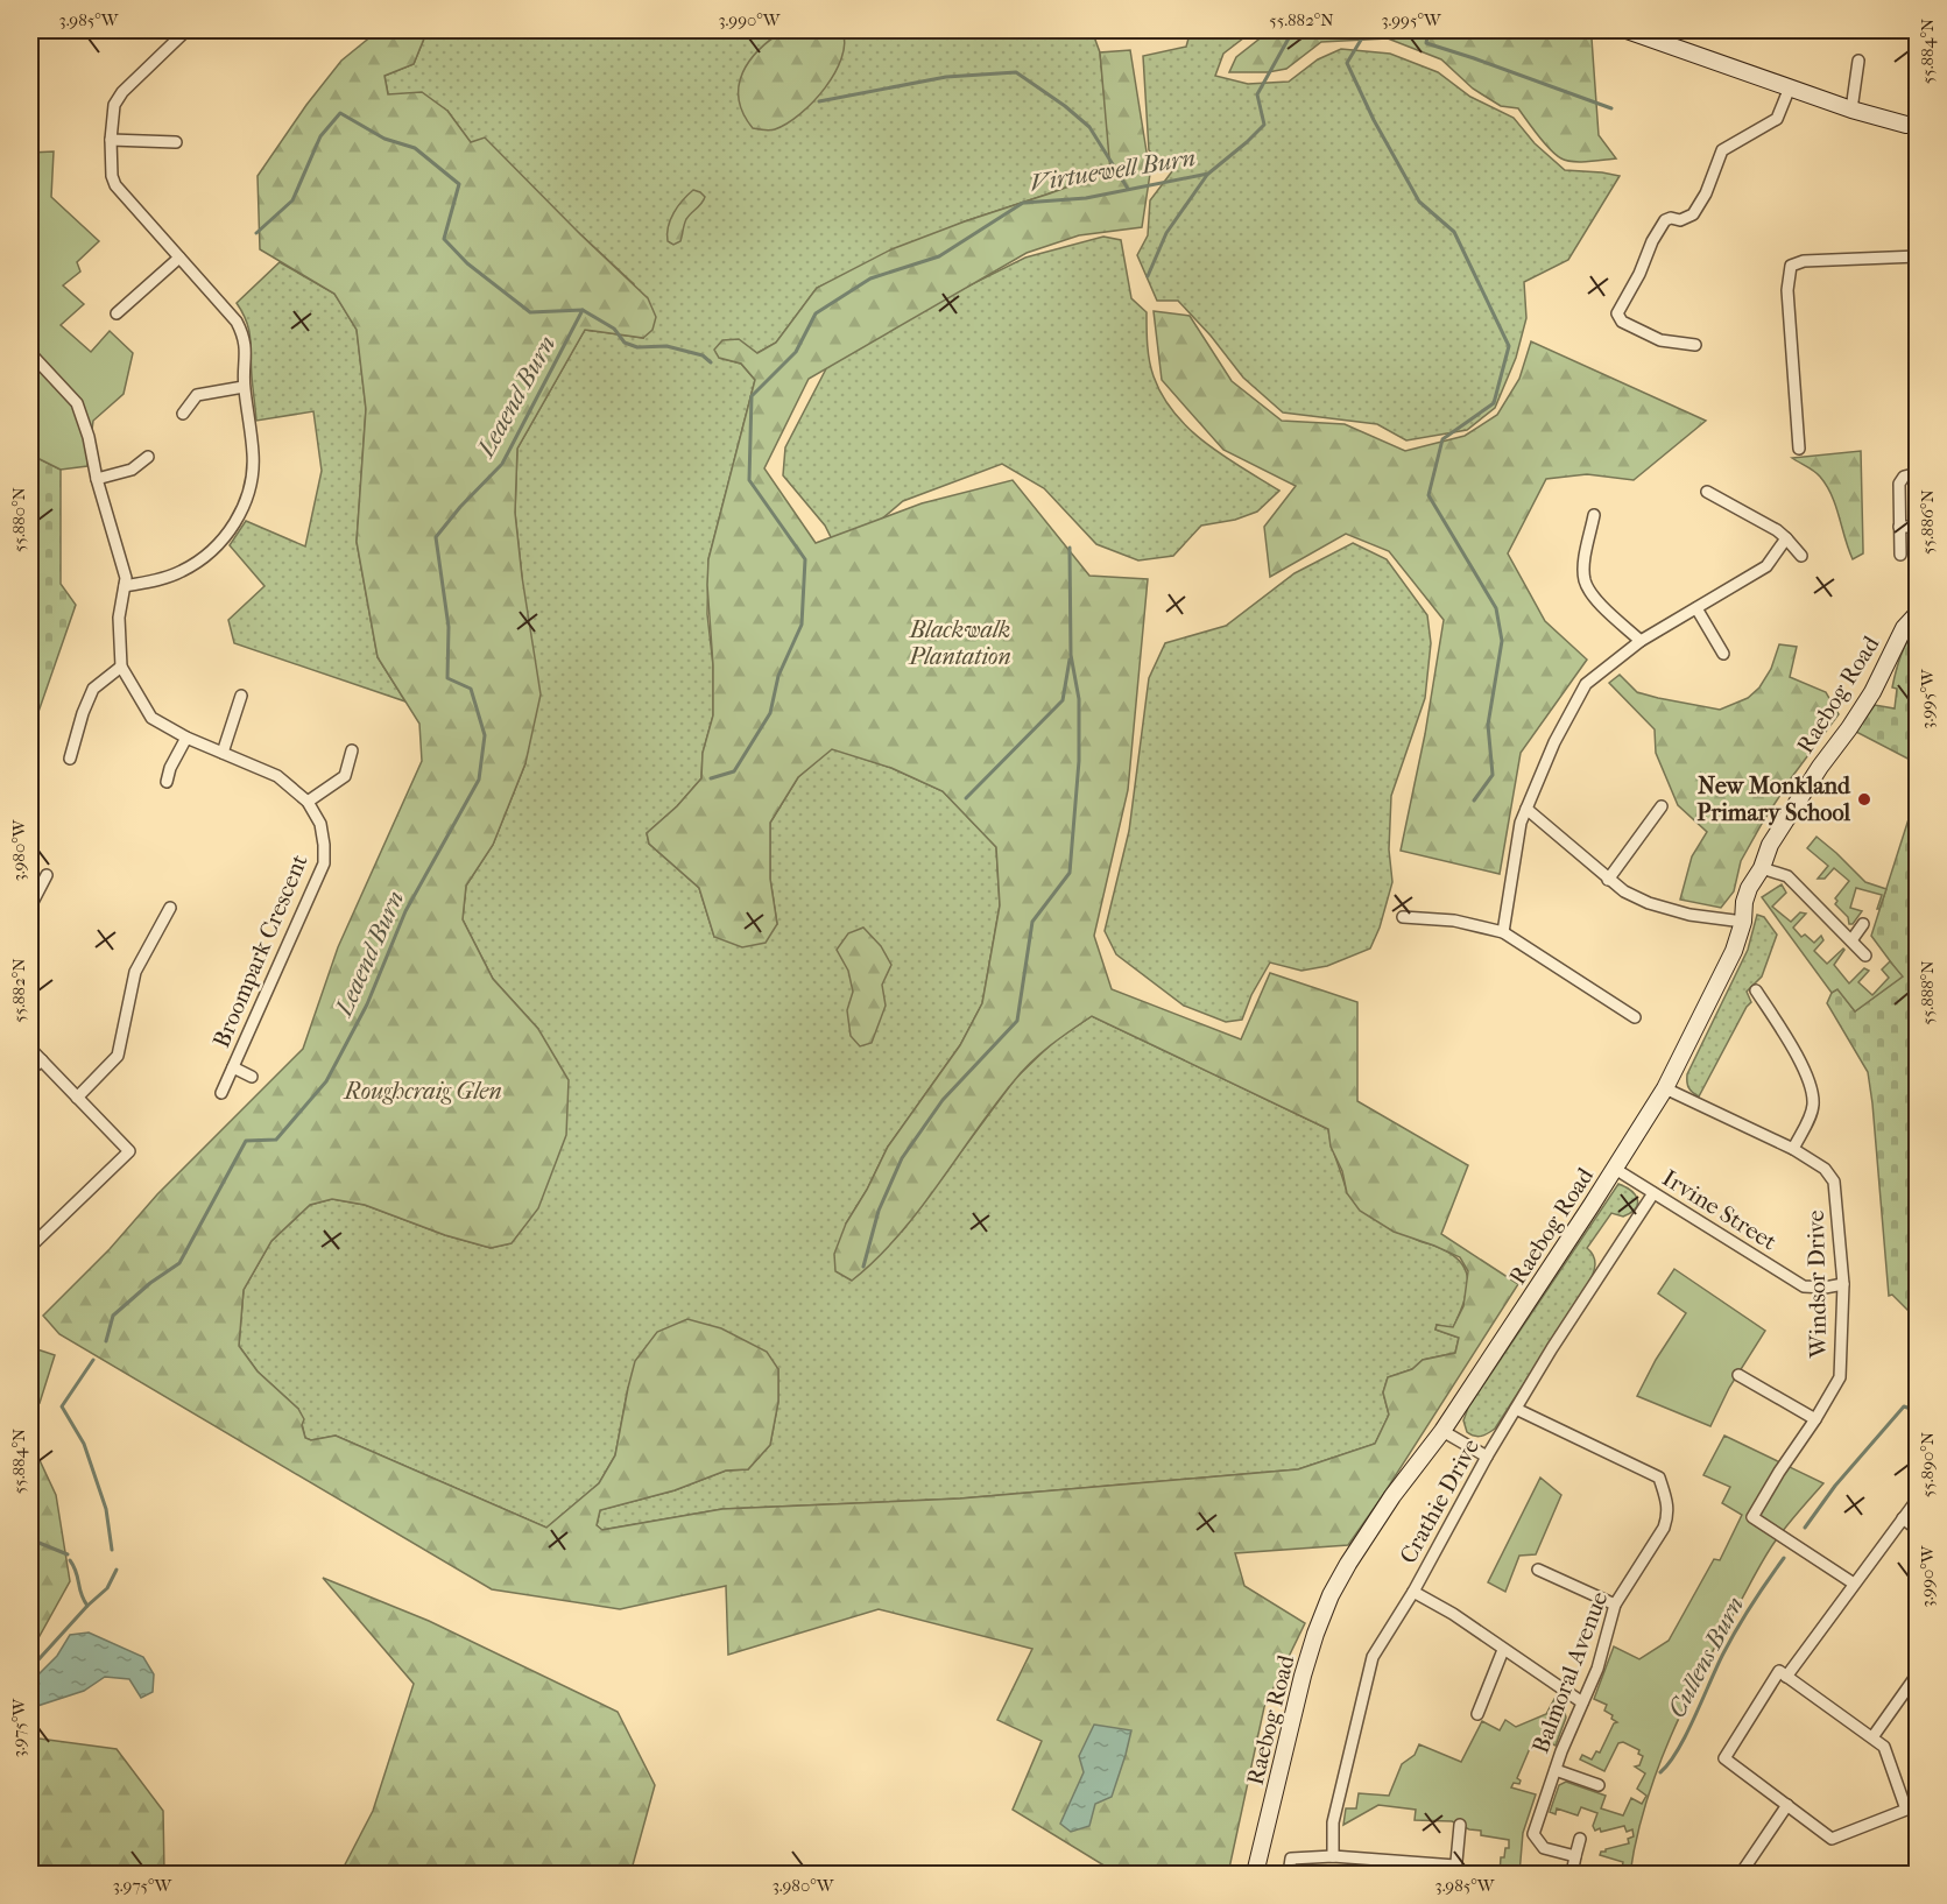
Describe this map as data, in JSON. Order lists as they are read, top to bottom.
{
  "streets": {
    "main road": ["Raebog Road"],
    "street": [
      "Broompark Crescent",
      "Irvine Street",
      "Windsor Drive",
      "Crathie Drive",
      "Balmoral Avenue"
    ]
  },
  "crossings": [
    ["Raebog Road", "Irvine Street"],
    ["Raebog Road", "Windsor Drive"],
    ["Irvine Street", "Windsor Drive"],
    ["Irvine Street", "Crathie Drive"],
    ["Crathie Drive", "Balmoral Avenue"]
  ],
  "water": ["Virtuewell Burn", "Leaend Burn", "Cullens Burn"],
  "parks": ["Blackwalk Plantation", "Roughcraig Glen"],
  "places": ["New Monkland Primary School"],
  "coordinates": [
    "3.985°W",
    "3.990°W",
    "55.882°N",
    "3.995°W",
    "55.884°N",
    "55.880°N",
    "55.886°N",
    "3.980°W",
    "55.888°N",
    "55.890°N",
    "3.975°W"
  ]
}
